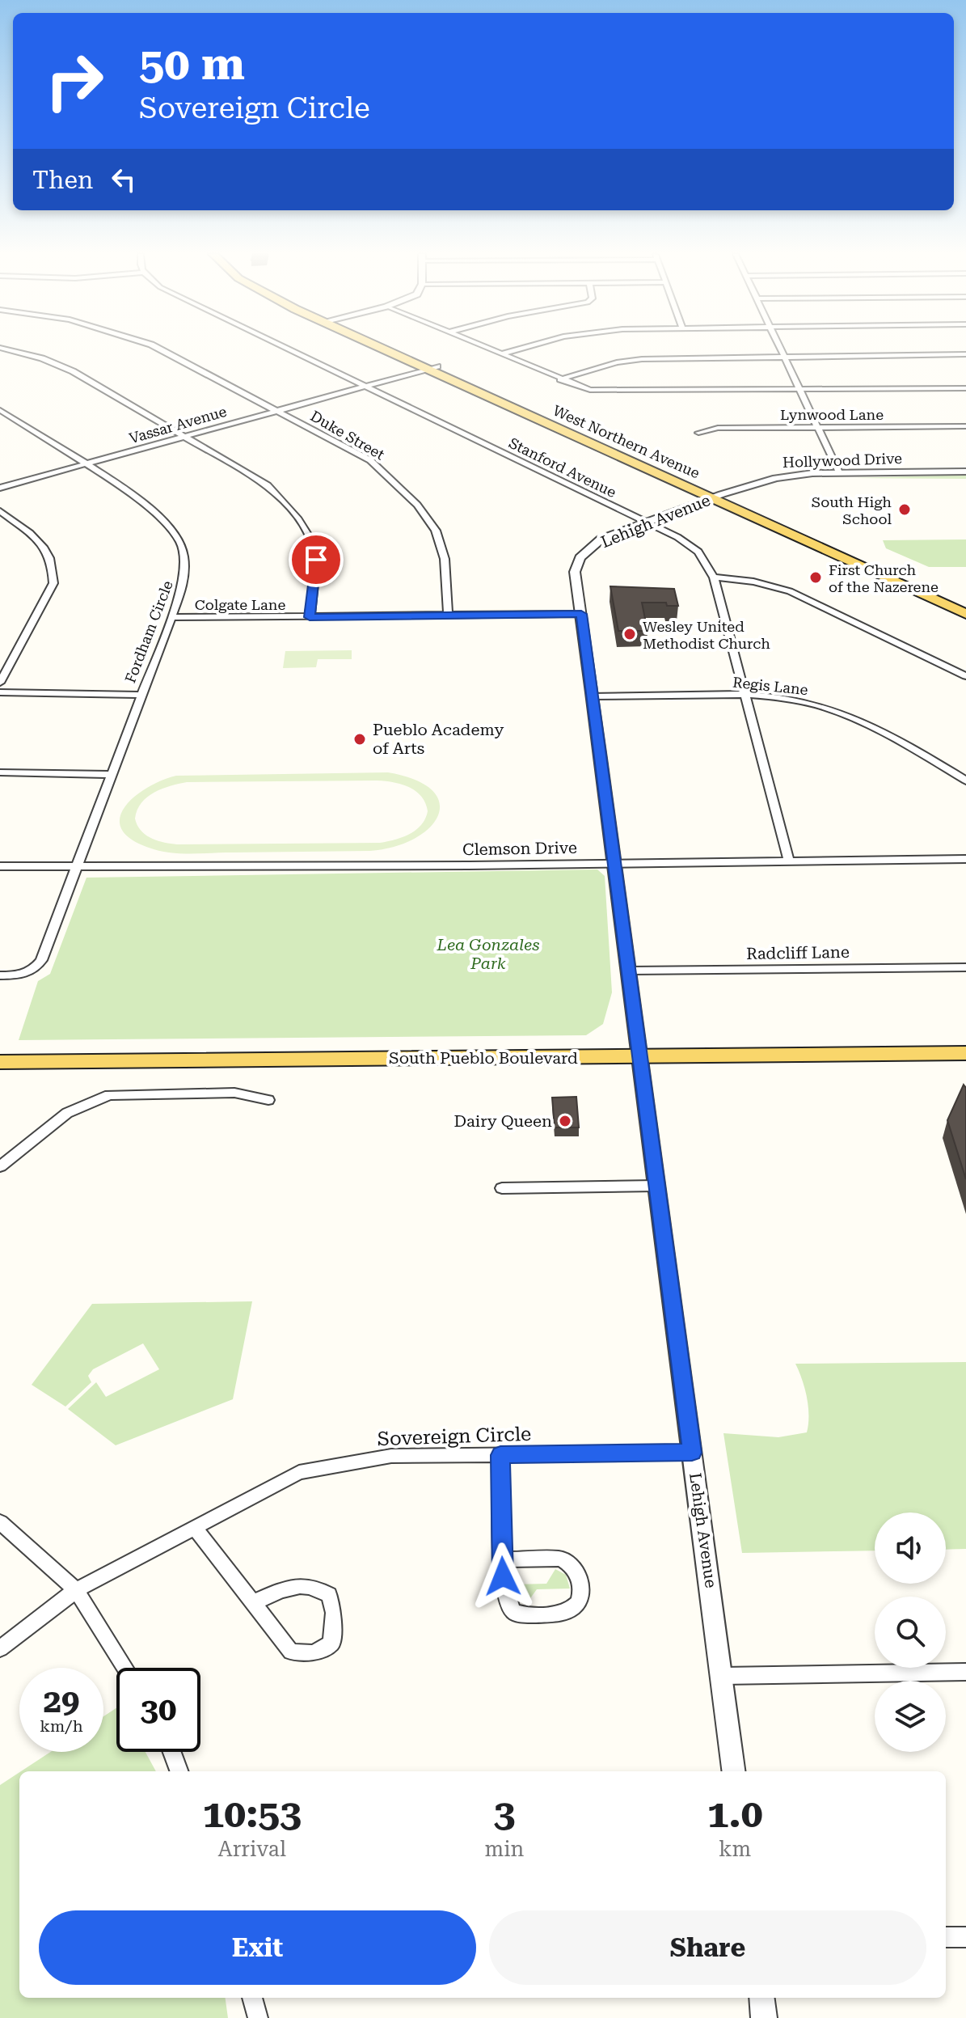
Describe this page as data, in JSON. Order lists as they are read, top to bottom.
{
  "streets": {
    "main road": ["West Northern Avenue", "South Pueblo Boulevard"],
    "street": [
      "Lynwood Lane",
      "Vassar Avenue",
      "Duke Street",
      "Hollywood Drive",
      "Stanford Avenue",
      "Lehigh Avenue",
      "Colgate Lane",
      "Fordham Circle",
      "Regis Lane",
      "Clemson Drive",
      "Radcliff Lane",
      "Sovereign Circle"
    ]
  },
  "crossings": [
    ["Vassar Avenue", "Duke Street"],
    ["Vassar Avenue", "West Northern Avenue"],
    ["Vassar Avenue", "Stanford Avenue"],
    ["Vassar Avenue", "Fordham Circle"],
    ["Duke Street", "Colgate Lane"],
    ["West Northern Avenue", "Hollywood Drive"],
    ["West Northern Avenue", "Lehigh Avenue"],
    ["Hollywood Drive", "Lehigh Avenue"],
    ["Stanford Avenue", "Lehigh Avenue"],
    ["Stanford Avenue", "Regis Lane"],
    ["Stanford Avenue", "Clemson Drive"],
    ["Lehigh Avenue", "Colgate Lane"],
    ["Lehigh Avenue", "Regis Lane"],
    ["Lehigh Avenue", "Clemson Drive"],
    ["Lehigh Avenue", "Radcliff Lane"],
    ["Lehigh Avenue", "South Pueblo Boulevard"],
    ["Lehigh Avenue", "Sovereign Circle"],
    ["Colgate Lane", "Fordham Circle"],
    ["Fordham Circle", "Clemson Drive"]
  ],
  "parks": ["Lea Gonzales Park"],
  "places": [
    "South High School",
    "First Church of the Nazerene",
    "Wesley United Methodist Church",
    "Pueblo Academy of Arts",
    "Dairy Queen"
  ],
  "page": {
    "turn": ["50 m", "Sovereign Circle"],
    "then": "Then",
    "speed": "29 km/h",
    "limit": "30",
    "eta": [
      "10:53",
      "Arrival",
      "3",
      "min",
      "1.0",
      "km"
    ],
    "buttons": ["Exit", "Share"]
  }
}
